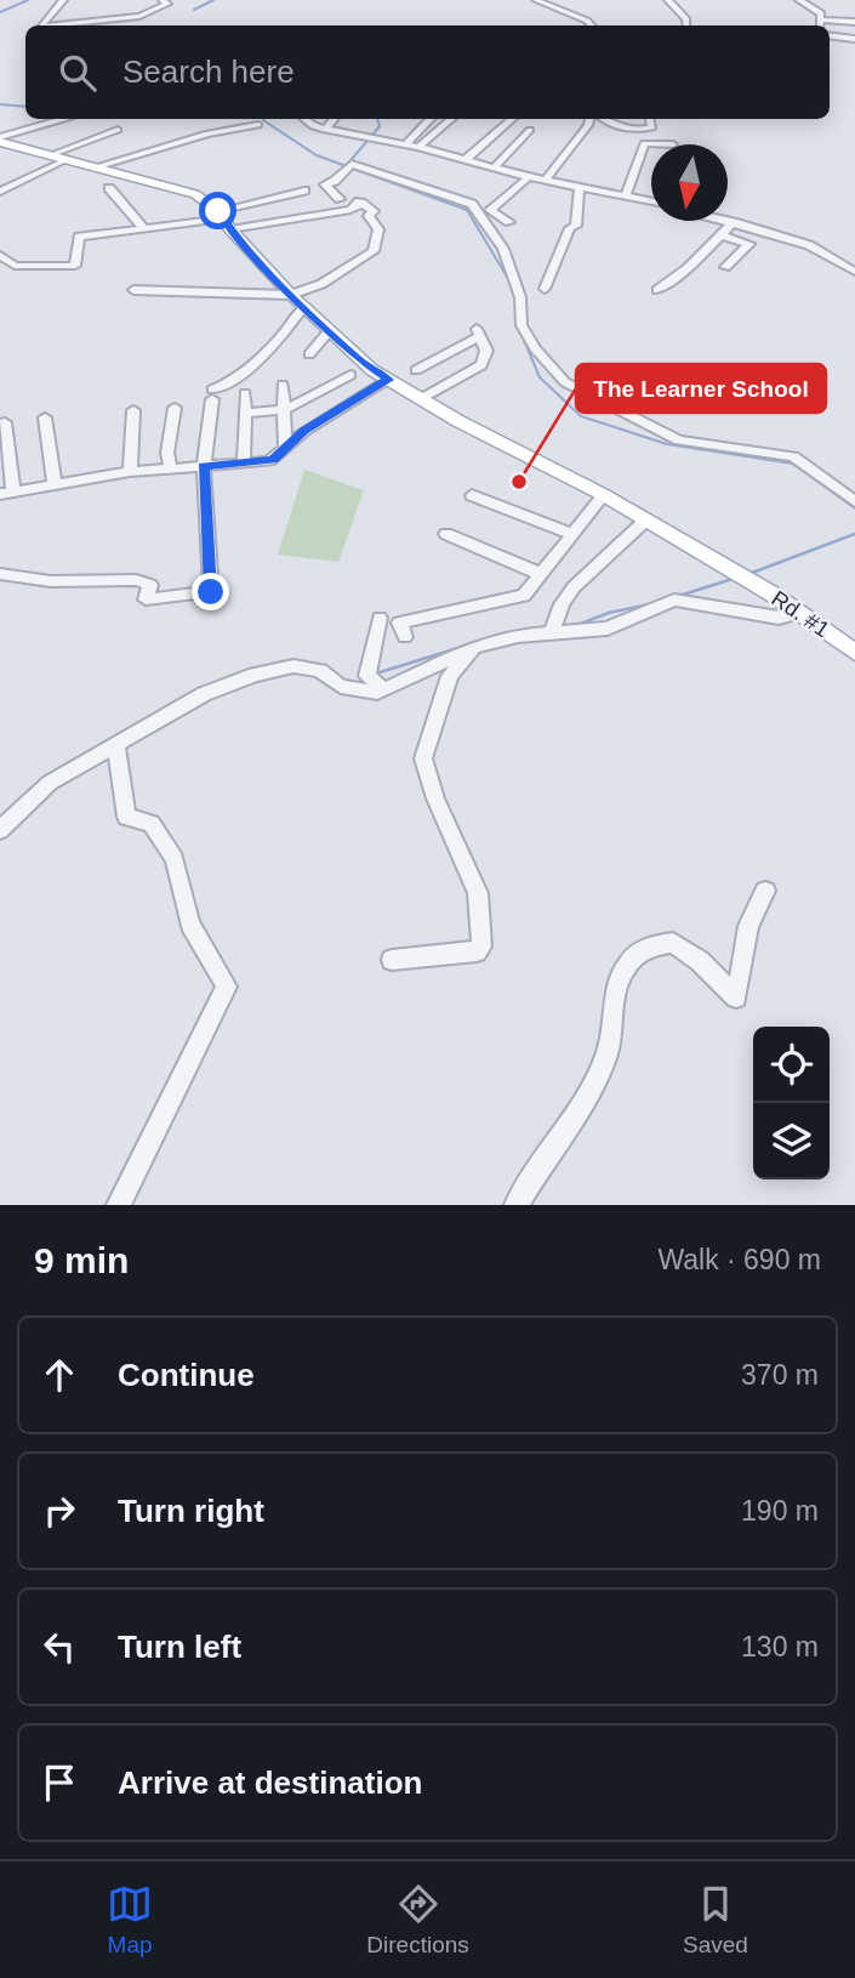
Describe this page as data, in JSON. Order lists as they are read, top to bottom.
{
  "streets": {
    "main road": ["Rd. #1"]
  },
  "places": ["The Learner School"],
  "north": "bottom",
  "page": {
    "search": "Search here",
    "heading": ["9 min", "Walk · 690 m"],
    "list": [
      ["Continue", "370 m"],
      ["Turn right", "190 m"],
      ["Turn left", "130 m"],
      "Arrive at destination"
    ],
    "nav": ["Map", "Directions", "Saved"]
  }
}
